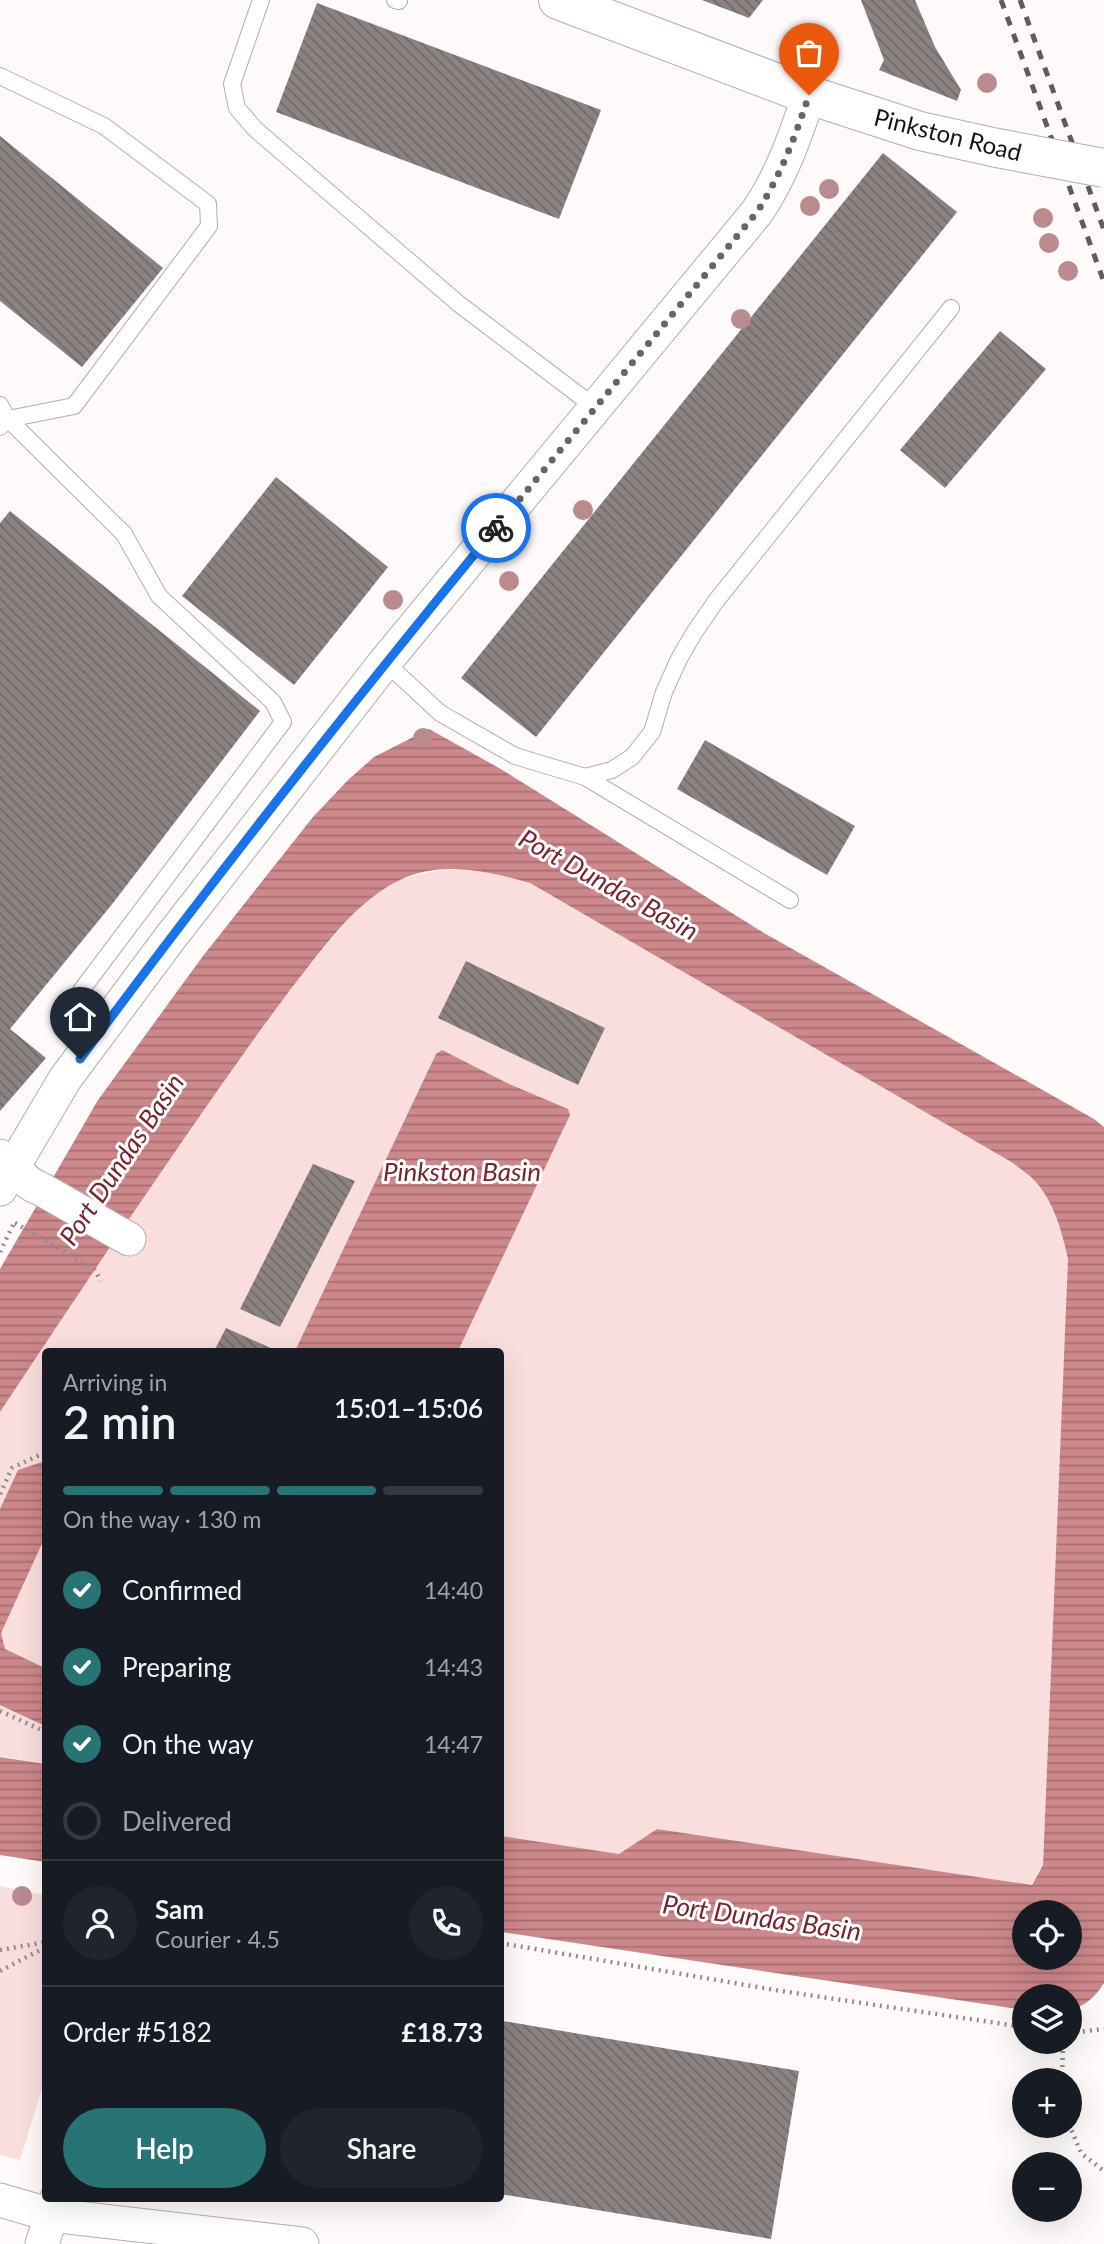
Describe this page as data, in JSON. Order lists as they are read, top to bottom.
{
  "streets": {
    "street": ["Pinkston Road"]
  },
  "water": ["Port Dundas Basin", "Pinkston Basin"],
  "page": {
    "heading": ["2 min", "Arriving in", "15:01–15:06"],
    "panel": [
      "Sam",
      "Courier · 4.5",
      "Order #5182",
      "£18.73"
    ],
    "bar": "On the way · 130 m",
    "list": [
      ["Confirmed", "14:40"],
      ["Preparing", "14:43"],
      ["On the way", "14:47"],
      "Delivered"
    ],
    "map_buttons": ["+", "−"],
    "buttons": ["Help", "Share"]
  }
}
